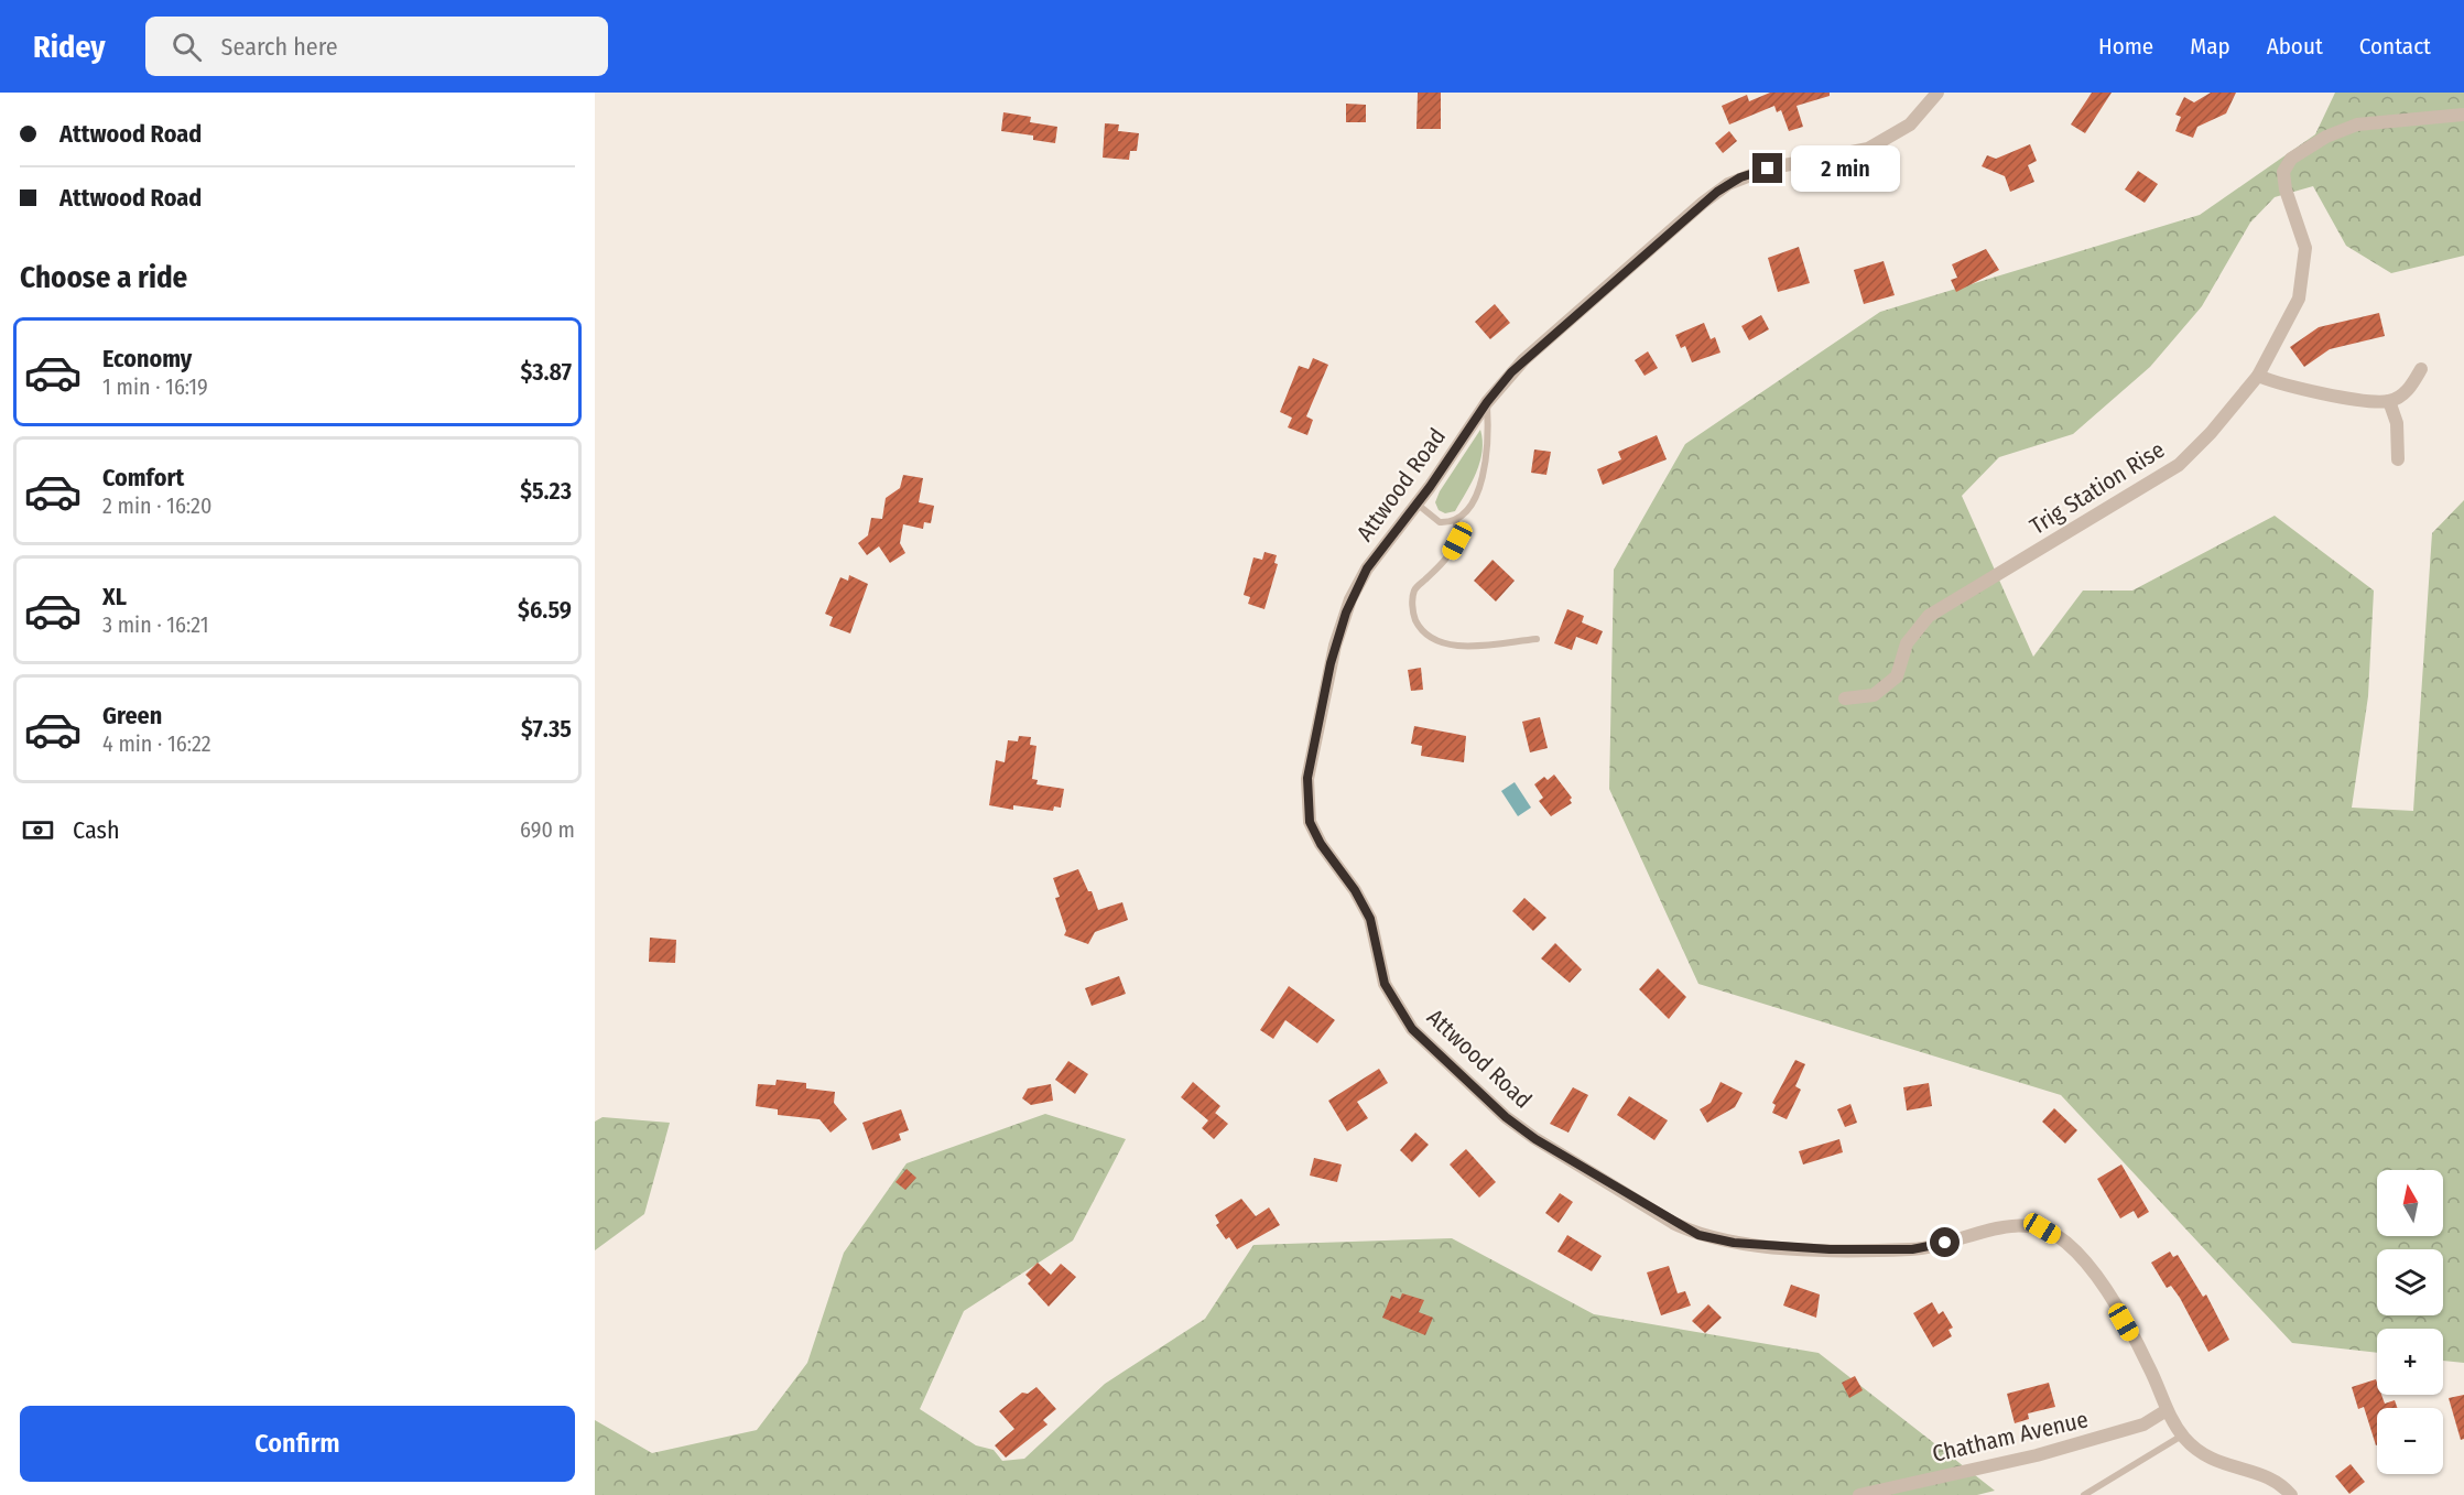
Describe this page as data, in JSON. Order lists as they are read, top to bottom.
{
  "streets": {
    "street": ["Attwood Road", "Trig Station Rise", "Chatham Avenue"]
  },
  "crossings": [
    ["Attwood Road", "Chatham Avenue"]
  ],
  "north": "top",
  "page": {
    "header": "Ridey",
    "search": "Search here",
    "nav": [
      "Home",
      "Map",
      "About",
      "Contact"
    ],
    "banner": ["Attwood Road", "Attwood Road"],
    "bubble": "2 min",
    "heading": "Choose a ride",
    "list": [
      {
        "name": "Economy",
        "note": "1 min · 16:19",
        "value": "$3.87"
      },
      {
        "name": "Comfort",
        "note": "2 min · 16:20",
        "value": "$5.23"
      },
      {
        "name": "XL",
        "note": "3 min · 16:21",
        "value": "$6.59"
      },
      {
        "name": "Green",
        "note": "4 min · 16:22",
        "value": "$7.35"
      }
    ],
    "pay": ["Cash", "690 m"],
    "map_buttons": ["+", "−"],
    "buttons": "Confirm"
  }
}
